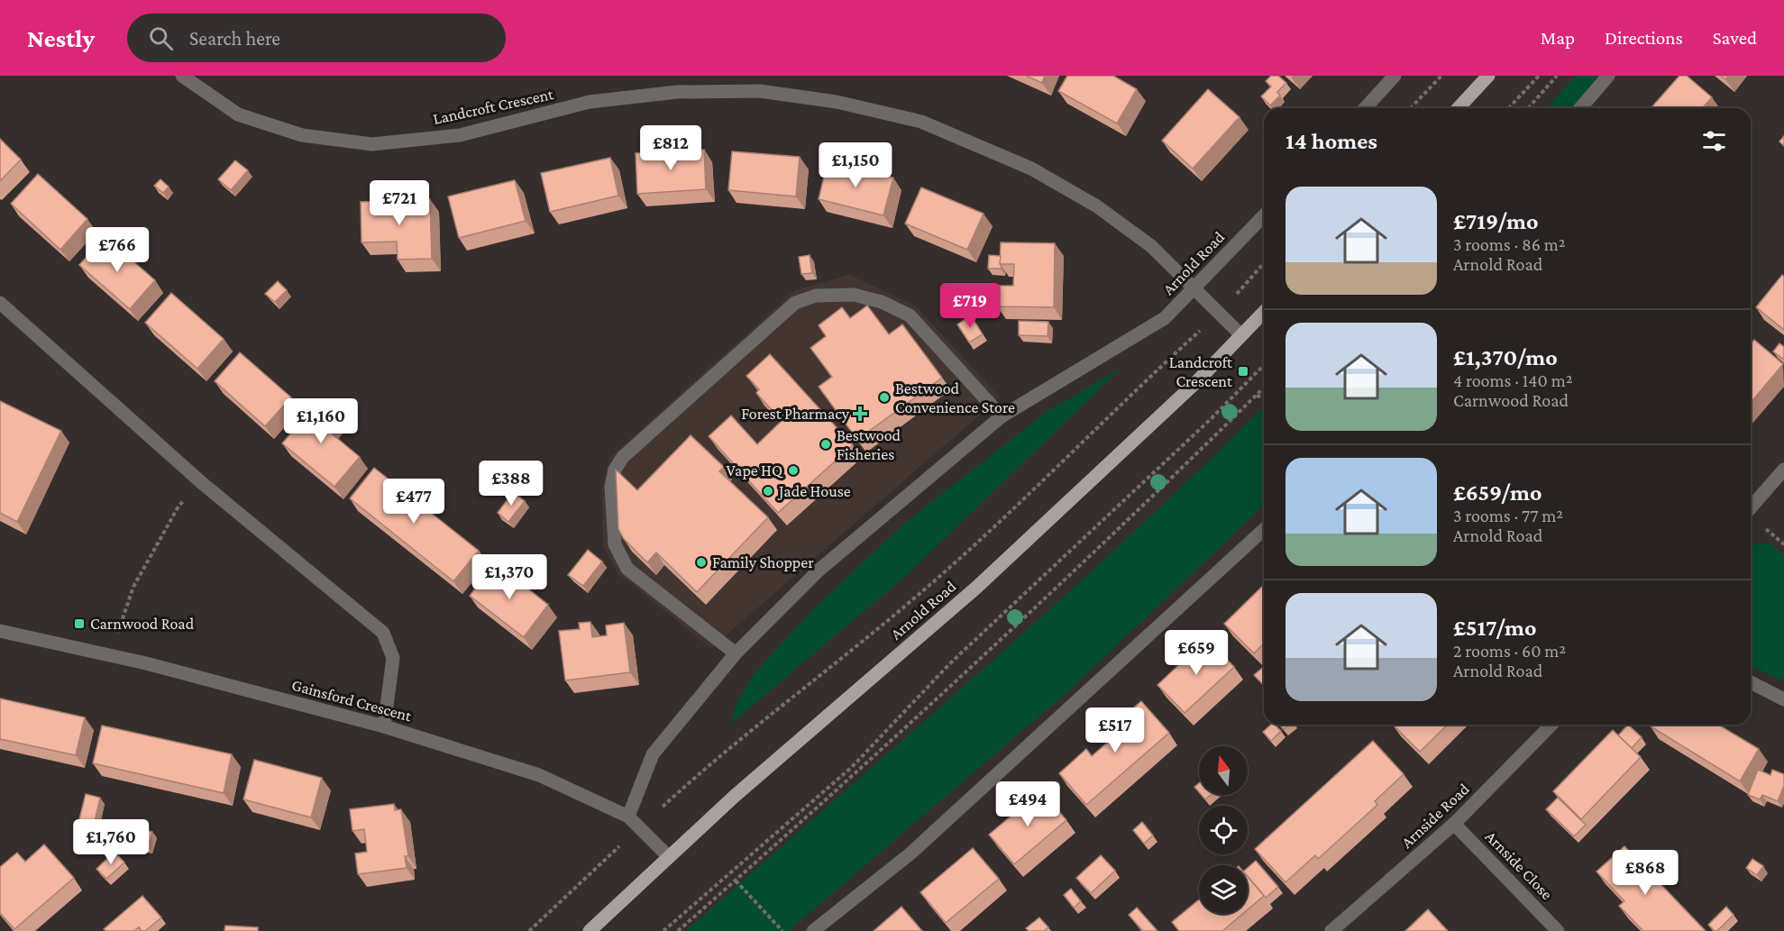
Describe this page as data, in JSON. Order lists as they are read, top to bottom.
{
  "streets": {
    "main road": ["Arnold Road"],
    "street": [
      "Landcroft Crescent",
      "Gainsford Crescent",
      "Arnside Road",
      "Arnside Close"
    ]
  },
  "crossings": [
    ["Landcroft Crescent", "Arnold Road"],
    ["Arnold Road", "Gainsford Crescent"],
    ["Arnside Road", "Arnside Close"]
  ],
  "places": {
    "transit": ["Landcroft Crescent", "Carnwood Road"],
    "other": [
      "Bestwood Convenience Store",
      "Bestwood Fisheries",
      "Vape HQ",
      "Jade House",
      "Family Shopper"
    ],
    "health": ["Forest Pharmacy"]
  },
  "north": "top",
  "page": {
    "header": "Nestly",
    "search": "Search here",
    "nav": ["Map", "Directions", "Saved"],
    "heading": "14 homes",
    "price": [
      "£812",
      "£1,150",
      "£721",
      "£766",
      "£719",
      "£1,160",
      "£388",
      "£477",
      "£1,370",
      "£659",
      "£517",
      "£494",
      "£1,760",
      "£868"
    ],
    "list": [
      {
        "name": "£719/mo",
        "note": "3 rooms · 86 m² · Arnold Road"
      },
      {
        "name": "£1,370/mo",
        "note": "4 rooms · 140 m² · Carnwood Road"
      },
      {
        "name": "£659/mo",
        "note": "3 rooms · 77 m² · Arnold Road"
      },
      {
        "name": "£517/mo",
        "note": "2 rooms · 60 m² · Arnold Road"
      }
    ]
  }
}
